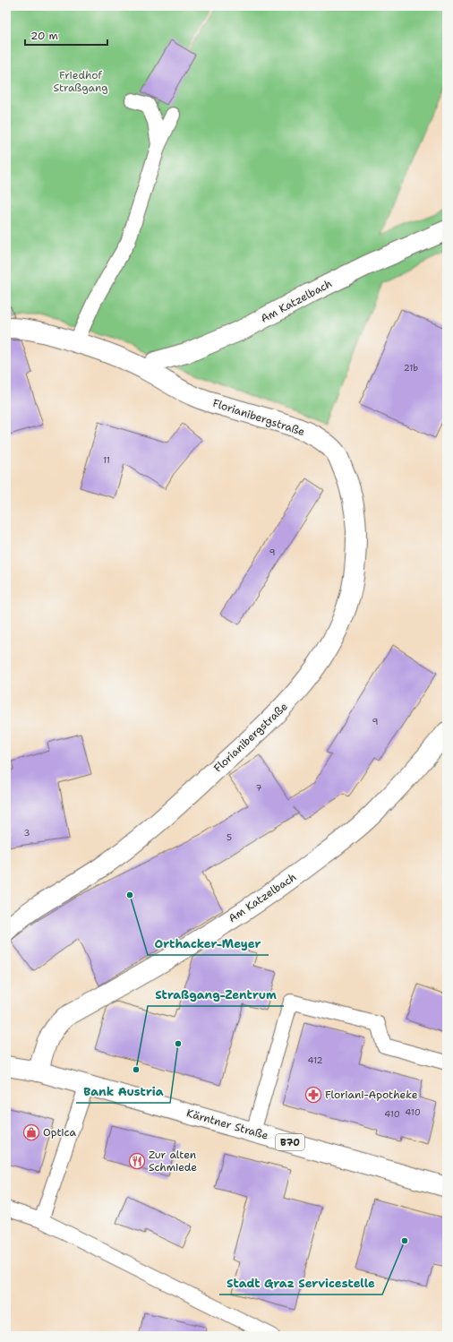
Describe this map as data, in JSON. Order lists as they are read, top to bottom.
{
  "streets": {
    "street": [
      "Am Katzelbach",
      "Florianibergstraße",
      "Kärntner Straße",
      "B70"
    ]
  },
  "crossings": [
    ["Am Katzelbach", "Florianibergstraße"],
    ["Am Katzelbach", "Kärntner Straße"]
  ],
  "parks": ["Friedhof Straßgang"],
  "places": {
    "other": [
      "Orthacker-Meyer",
      "Bank Austria",
      "Straßgang-Zentrum",
      "Stadt Graz Servicestelle"
    ],
    "pharmacy": ["Floriani-Apotheke"],
    "shop": ["Optica"],
    "restaurant": ["Zur alten Schmiede"]
  },
  "house_numbers": [
    "21b",
    "11",
    "9",
    "9",
    "7",
    "3",
    "5",
    "412",
    "410",
    "410"
  ],
  "scale_bar": "20 m"
}
